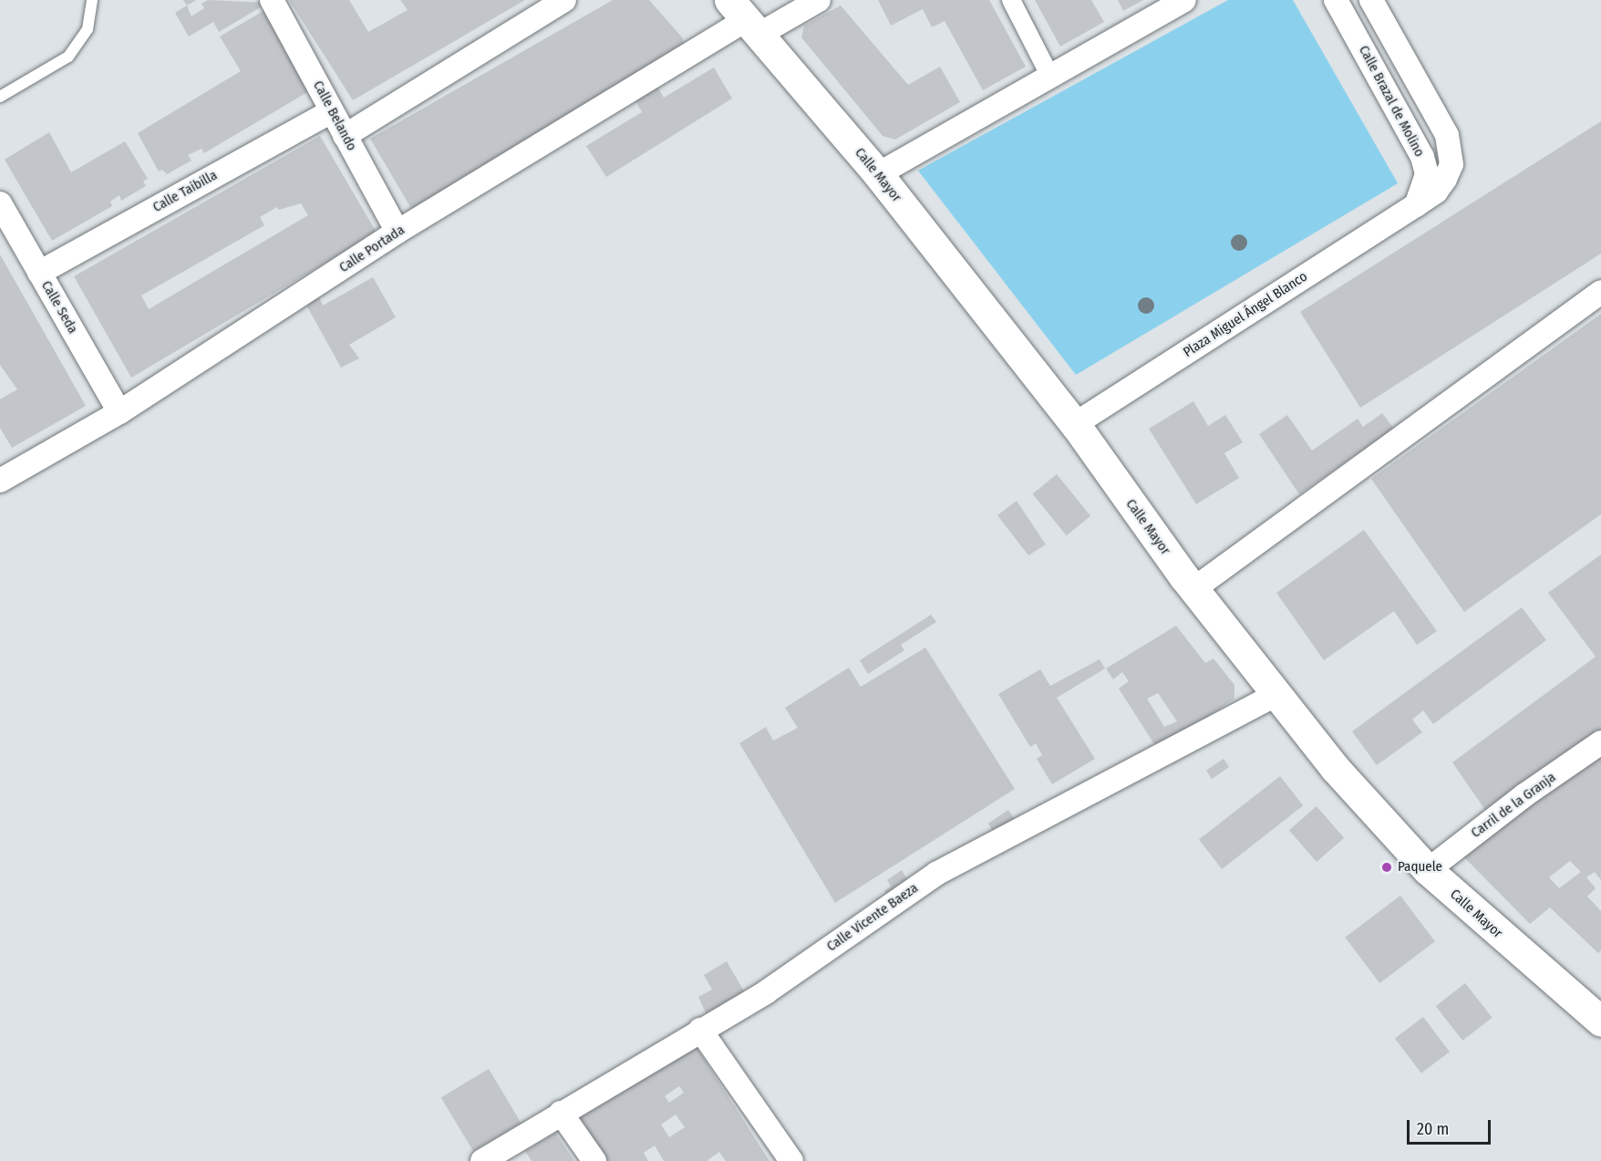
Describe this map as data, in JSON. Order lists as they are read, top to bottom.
{
  "streets": {
    "main road": ["Calle Mayor"],
    "street": [
      "Calle Brazal de Molino",
      "Calle Belando",
      "Calle Taibilla",
      "Calle Portada",
      "Calle Seda",
      "Plaza Miguel Ángel Blanco",
      "Carril de la Granja",
      "Calle Vicente Baeza"
    ]
  },
  "crossings": [
    ["Calle Brazal de Molino", "Plaza Miguel Ángel Blanco"],
    ["Calle Belando", "Calle Taibilla"],
    ["Calle Belando", "Calle Portada"],
    ["Calle Mayor", "Calle Portada"],
    ["Calle Mayor", "Plaza Miguel Ángel Blanco"],
    ["Calle Mayor", "Carril de la Granja"],
    ["Calle Mayor", "Calle Vicente Baeza"],
    ["Calle Taibilla", "Calle Seda"],
    ["Calle Portada", "Calle Seda"]
  ],
  "places": ["Paquele"],
  "scale_bar": "20 m"
}
